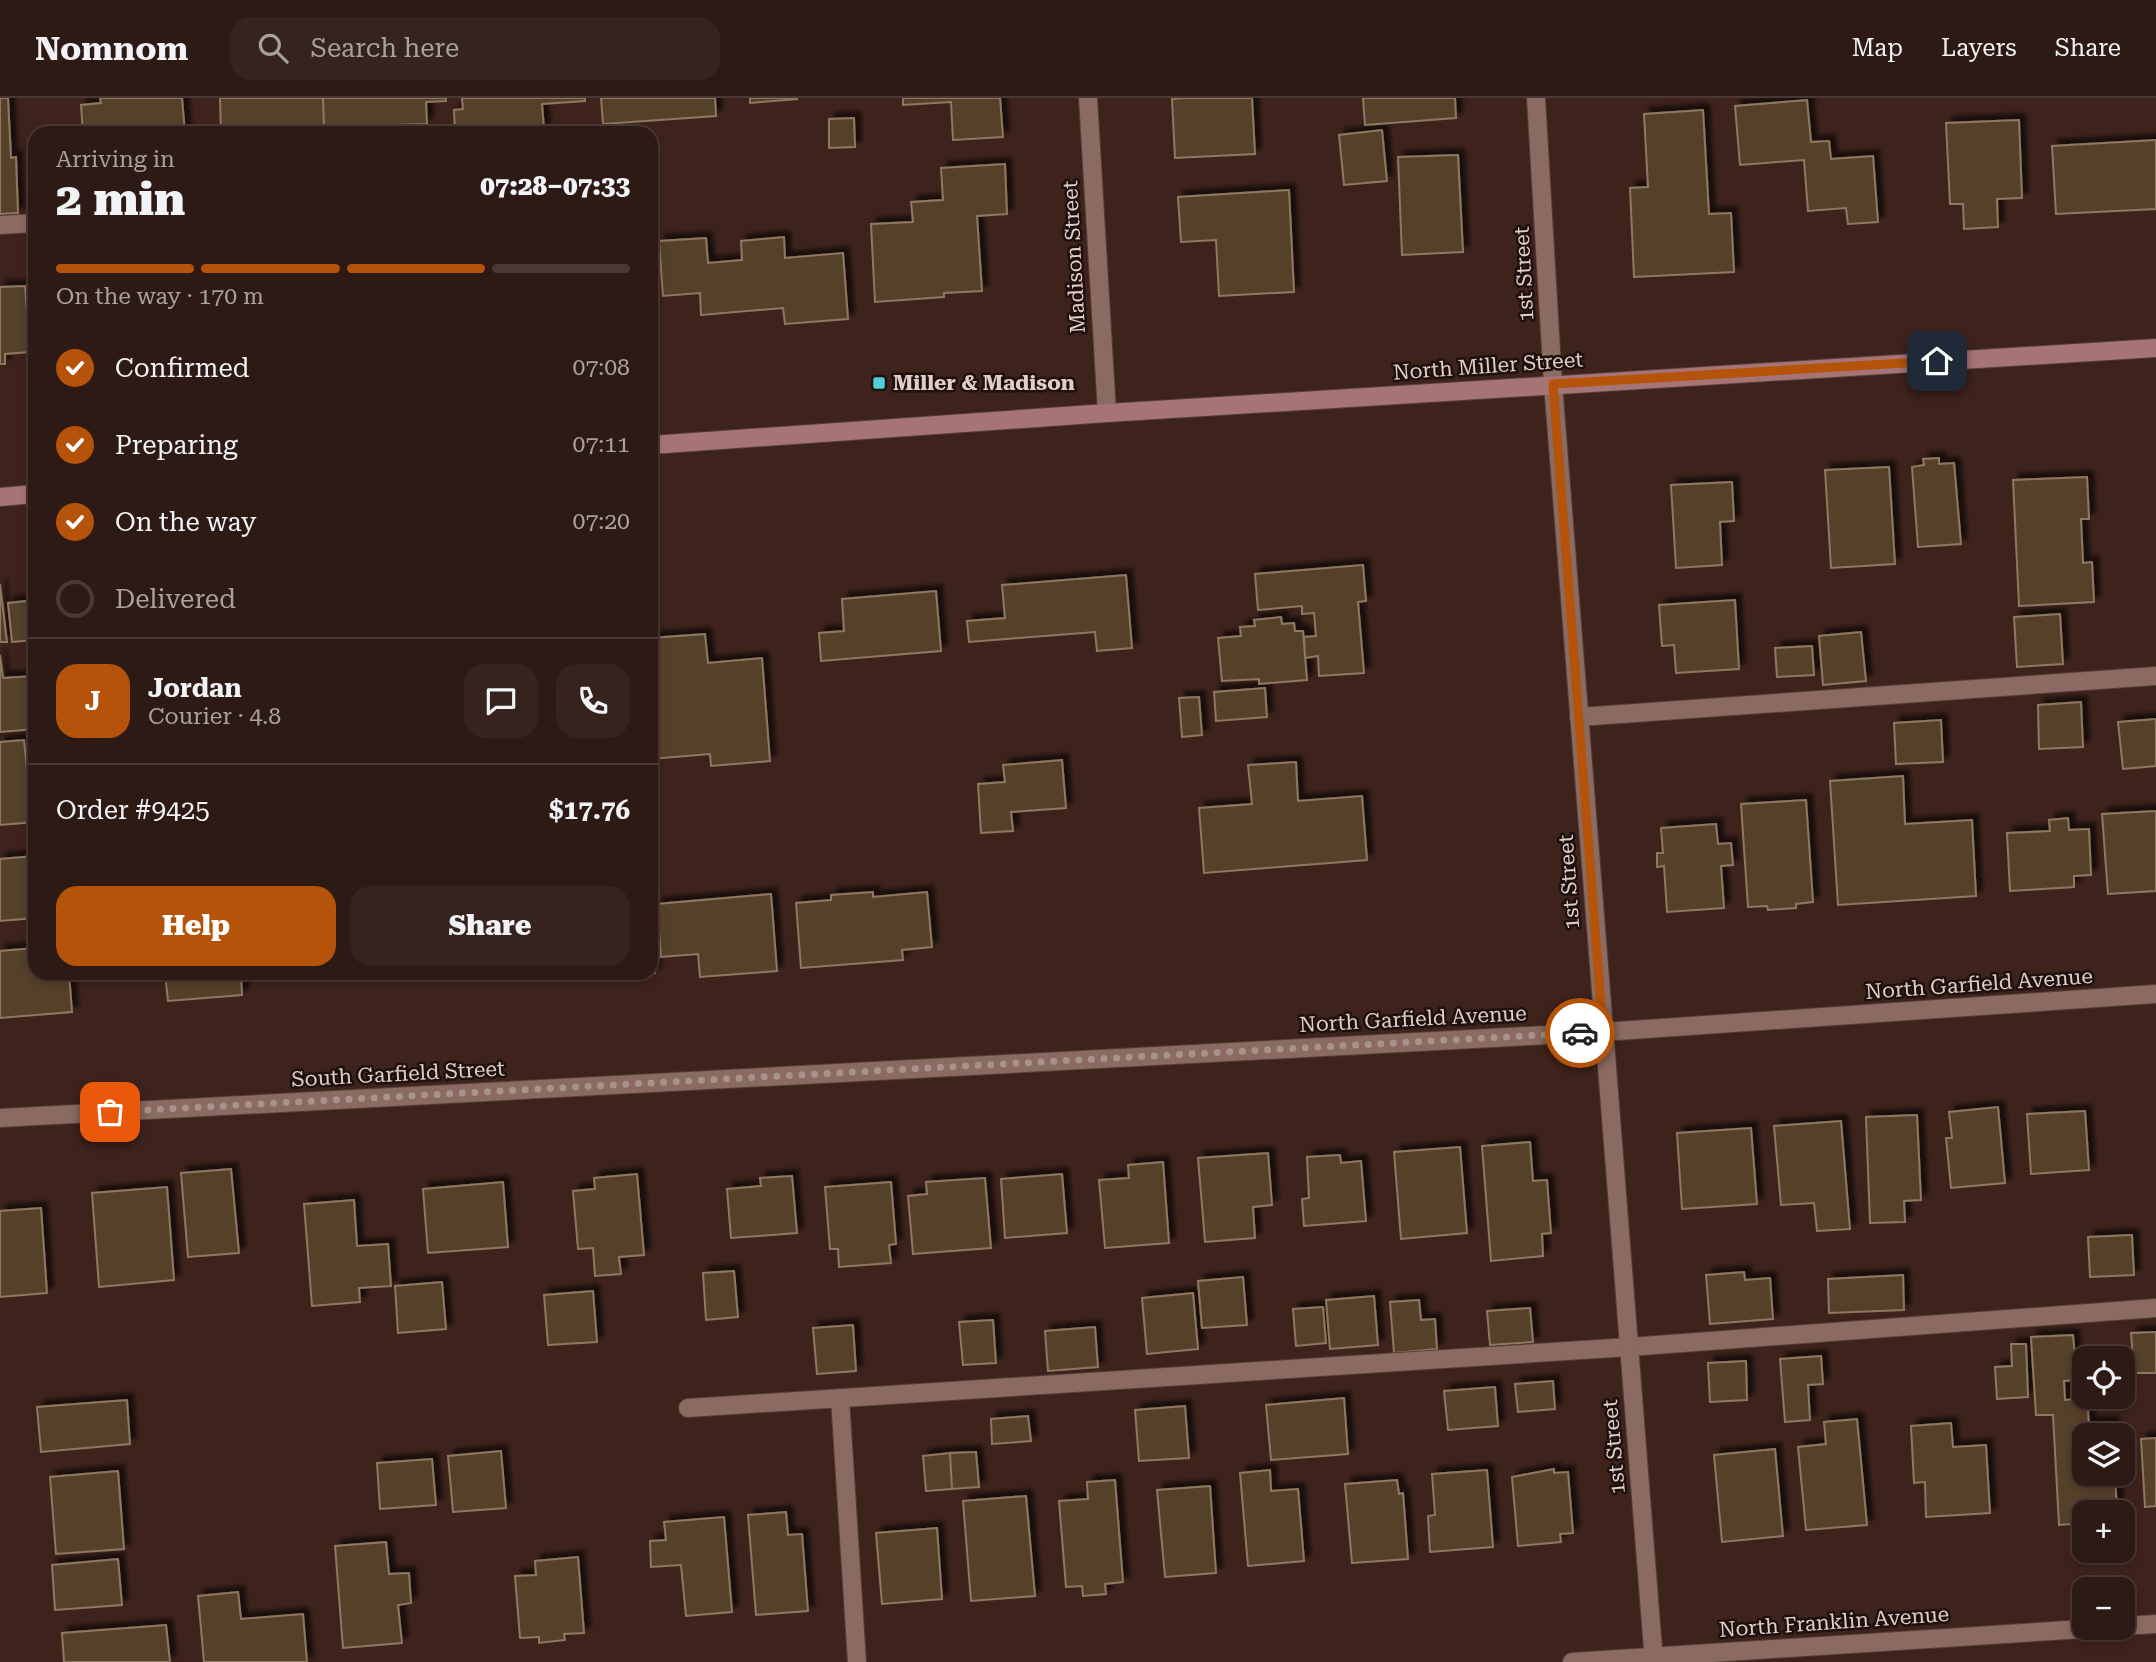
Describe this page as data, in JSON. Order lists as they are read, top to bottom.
{
  "streets": {
    "main road": ["North Miller Street"],
    "street": [
      "Madison Street",
      "1st Street",
      "North Garfield Avenue",
      "South Garfield Street",
      "North Franklin Avenue"
    ]
  },
  "crossings": [
    ["Madison Street", "North Miller Street"],
    ["1st Street", "North Miller Street"],
    ["1st Street", "North Garfield Avenue"],
    ["1st Street", "North Franklin Avenue"],
    ["North Garfield Avenue", "South Garfield Street"]
  ],
  "places": {
    "transit": ["Miller & Madison"]
  },
  "page": {
    "header": "Nomnom",
    "search": "Search here",
    "nav": ["Map", "Layers", "Share"],
    "heading": ["2 min", "Arriving in", "07:28–07:33"],
    "panel": [
      "Jordan",
      "Courier · 4.8",
      "Order #9425",
      "$17.76"
    ],
    "bar": "On the way · 170 m",
    "list": [
      ["Confirmed", "07:08"],
      ["Preparing", "07:11"],
      ["On the way", "07:20"],
      "Delivered"
    ],
    "round": "J",
    "buttons": ["Help", "Share"],
    "map_buttons": ["+", "−"]
  }
}
